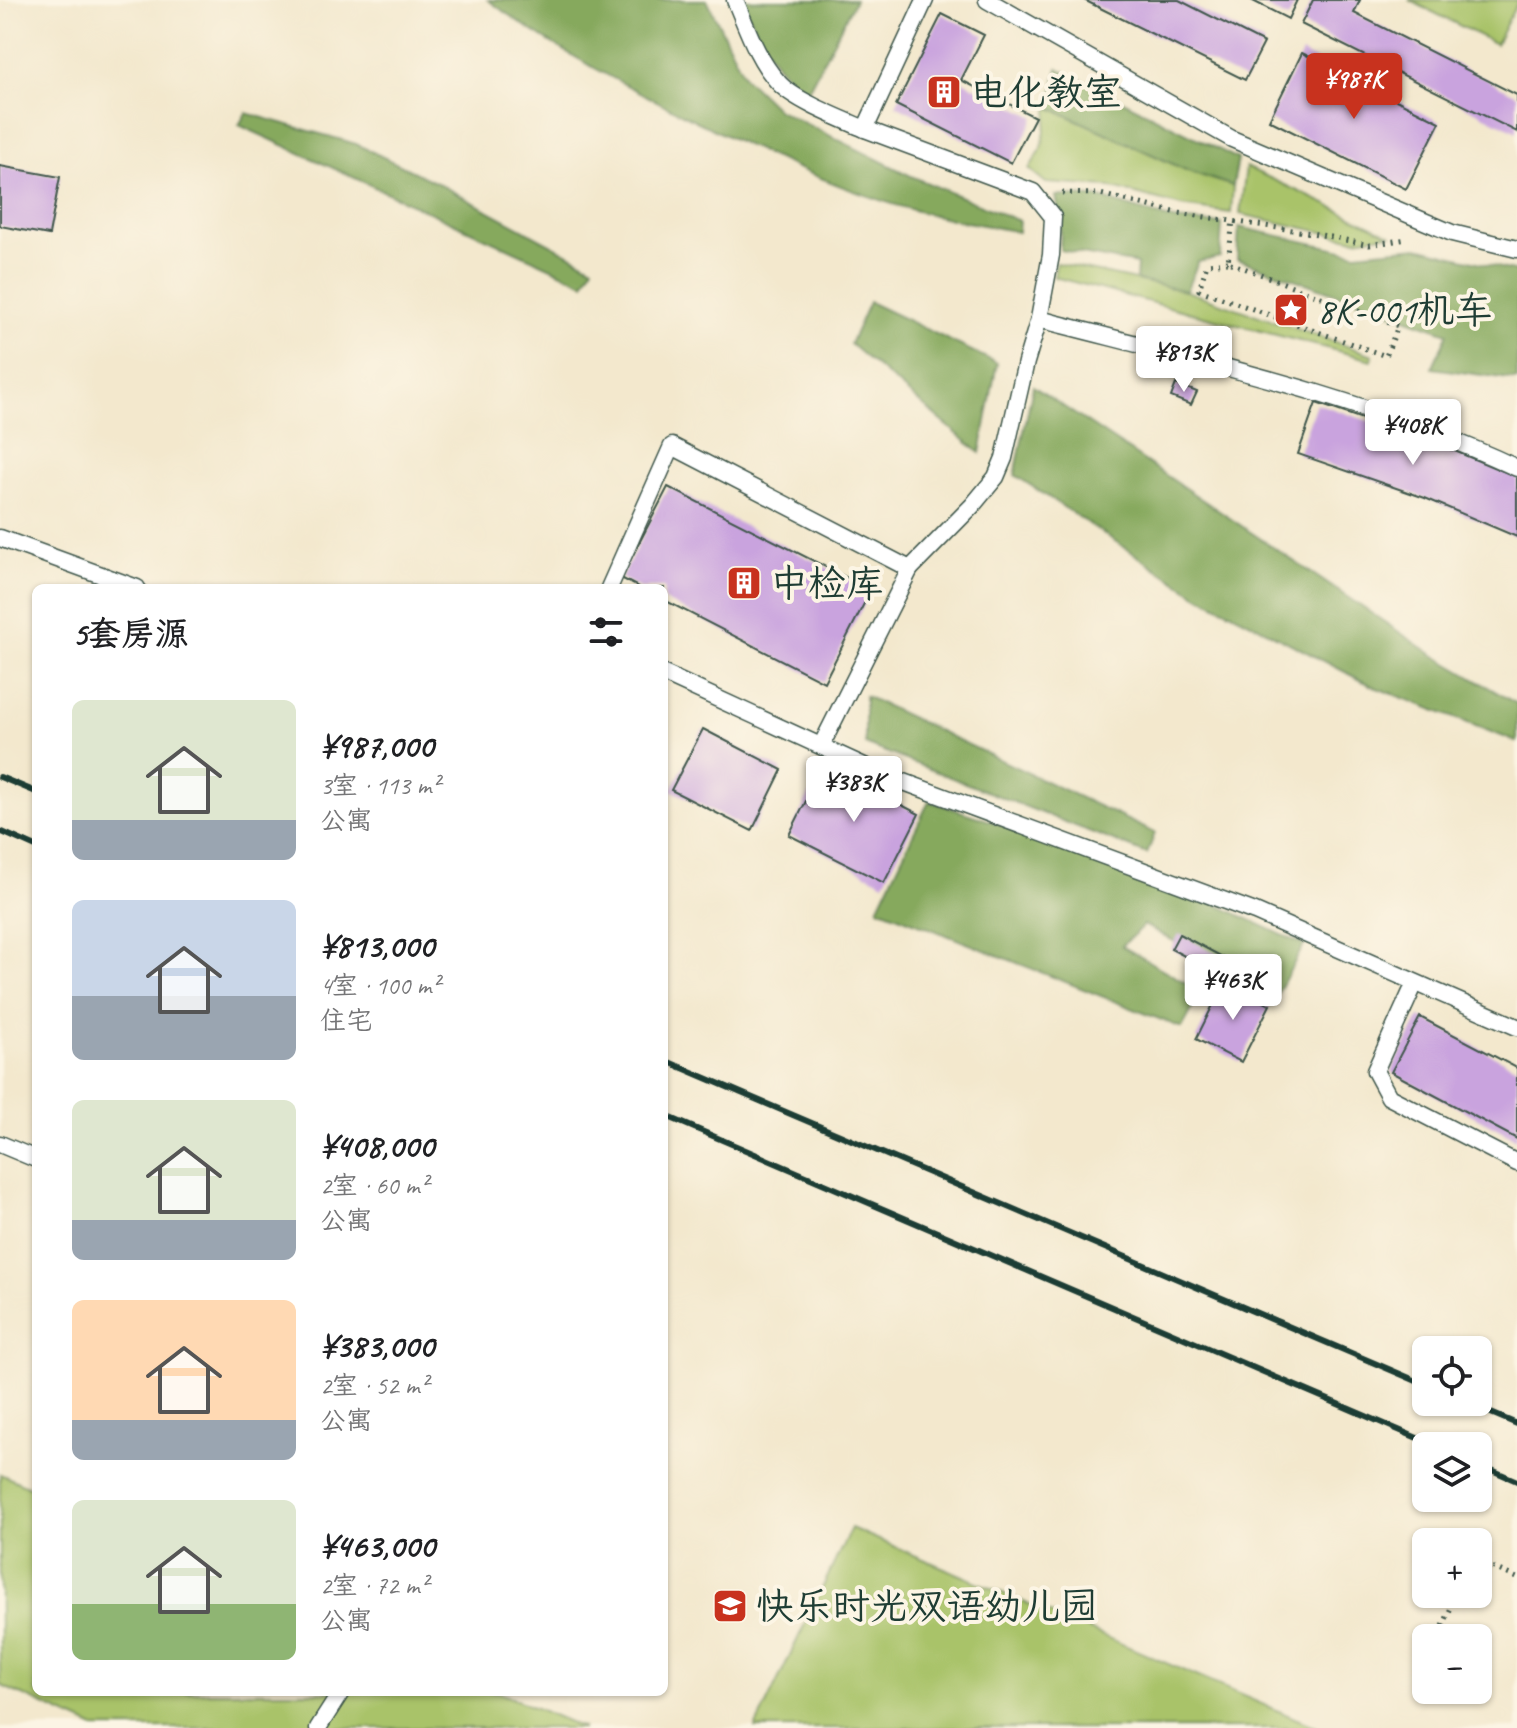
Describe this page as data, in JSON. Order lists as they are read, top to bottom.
{
  "places": {
    "building": ["电化教室", "中检库"],
    "place": ["8K-001机车"],
    "school or university": ["快乐时光双语幼儿园"]
  },
  "page": {
    "price": [
      "¥987K",
      "¥813K",
      "¥408K",
      "¥383K",
      "¥463K"
    ],
    "heading": "5套房源",
    "list": [
      {
        "name": "¥987,000",
        "note": "3室 · 113 m² · 公寓"
      },
      {
        "name": "¥813,000",
        "note": "4室 · 100 m² · 住宅"
      },
      {
        "name": "¥408,000",
        "note": "2室 · 60 m² · 公寓"
      },
      {
        "name": "¥383,000",
        "note": "2室 · 52 m² · 公寓"
      },
      {
        "name": "¥463,000",
        "note": "2室 · 72 m² · 公寓"
      }
    ],
    "map_buttons": ["+", "−"]
  }
}
